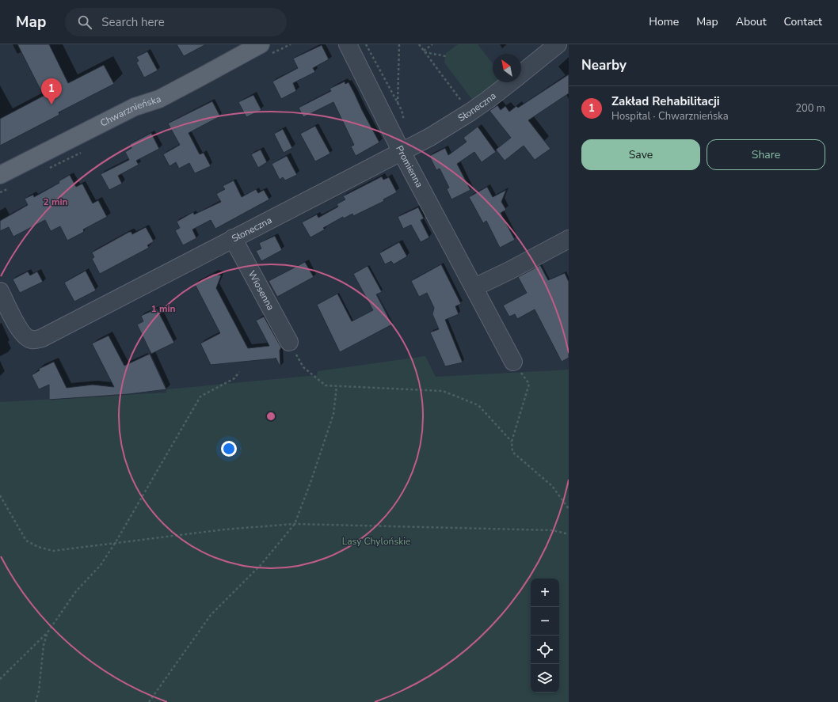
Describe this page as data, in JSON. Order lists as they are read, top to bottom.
{
  "streets": {
    "main road": ["Chwarznieńska"],
    "street": ["Słoneczna", "Promienna", "Wiosenna"]
  },
  "crossings": [
    ["Słoneczna", "Promienna"],
    ["Słoneczna", "Wiosenna"]
  ],
  "parks": ["Lasy Chylońskie"],
  "north": "top left",
  "page": {
    "header": "Map",
    "search": "Search here",
    "nav": [
      "Home",
      "Map",
      "About",
      "Contact"
    ],
    "heading": "Nearby",
    "pins": "1",
    "list": [
      {
        "mark": "1",
        "name": "Zakład Rehabilitacji",
        "note": "Hospital · Chwarznieńska",
        "value": "200 m"
      }
    ],
    "buttons": ["Save", "Share"],
    "map_buttons": ["+", "−"]
  },
  "rings": ["2 min", "1 min"]
}
